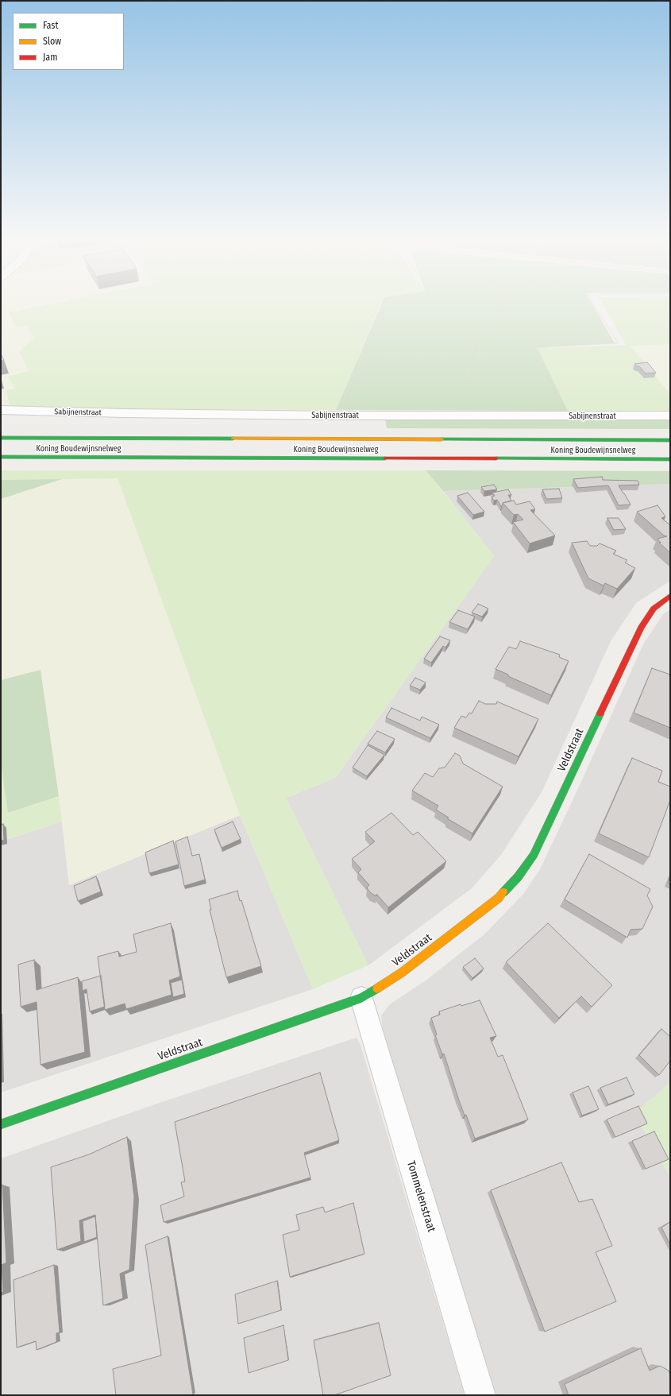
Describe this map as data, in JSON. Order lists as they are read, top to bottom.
{
  "streets": {
    "main road": ["Koning Boudewijnsnelweg", "Veldstraat"],
    "street": ["Sabijnenstraat", "Tommelenstraat"]
  },
  "crossings": [
    ["Veldstraat", "Tommelenstraat"]
  ],
  "legend": ["Fast", "Slow", "Jam"]
}
